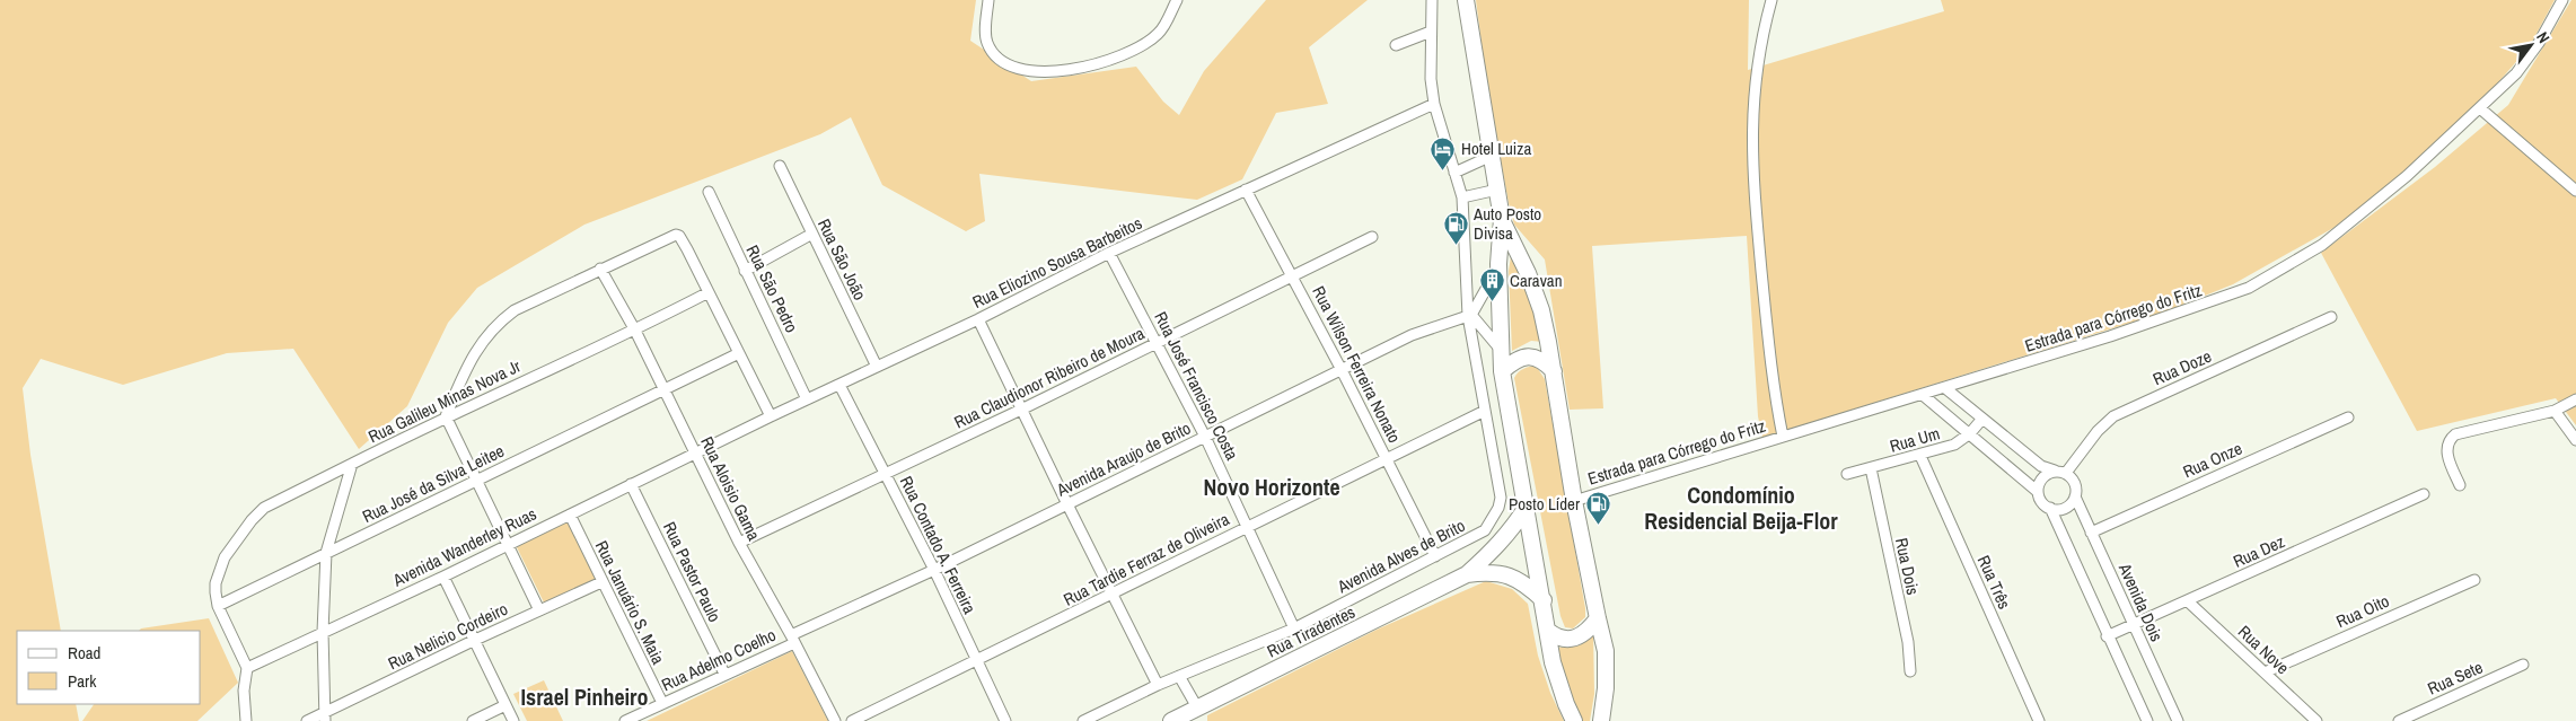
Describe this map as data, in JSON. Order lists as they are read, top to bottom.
{
  "streets": {
    "main road": ["Rua Tiradentes"],
    "street": [
      "Rua São João",
      "Rua Eliozino Sousa Barbeitos",
      "Rua São Pedro",
      "Estrada para Córrego do Fritz",
      "Rua Wilson Ferreira Nonato",
      "Rua Doze",
      "Rua Claudionor Ribeiro de Moura",
      "Rua José Francisco Costa",
      "Rua Galileu Minas Nova Jr",
      "Rua Um",
      "Avenida Araujo de Brito",
      "Rua Onze",
      "Rua José da Silva Leitee",
      "Rua Aloisio Gama",
      "Rua Contado A. Ferreira",
      "Avenida Wanderley Ruas",
      "Rua Dez",
      "Avenida Alves de Brito",
      "Rua Tardie Ferraz de Oliveira",
      "Rua Dois",
      "Rua Pastor Paulo",
      "Rua Três",
      "Rua Januário S. Maia",
      "Avenida Dois",
      "Rua Oito",
      "Rua Nelicio Cordeiro",
      "Rua Nove",
      "Rua Adelmo Coelho",
      "Rua Sete"
    ]
  },
  "crossings": [
    ["Rua São João", "Rua Eliozino Sousa Barbeitos"],
    ["Rua Eliozino Sousa Barbeitos", "Rua São Pedro"],
    ["Rua Eliozino Sousa Barbeitos", "Rua Wilson Ferreira Nonato"],
    ["Rua Eliozino Sousa Barbeitos", "Rua José Francisco Costa"],
    ["Rua Eliozino Sousa Barbeitos", "Rua Aloisio Gama"],
    ["Rua Eliozino Sousa Barbeitos", "Rua Contado A. Ferreira"],
    ["Rua Eliozino Sousa Barbeitos", "Avenida Wanderley Ruas"],
    ["Rua Eliozino Sousa Barbeitos", "Avenida Alves de Brito"],
    ["Rua Wilson Ferreira Nonato", "Rua Claudionor Ribeiro de Moura"],
    ["Rua Wilson Ferreira Nonato", "Avenida Araujo de Brito"],
    ["Rua Wilson Ferreira Nonato", "Avenida Alves de Brito"],
    ["Rua Wilson Ferreira Nonato", "Rua Tardie Ferraz de Oliveira"],
    ["Rua Doze", "Avenida Dois"],
    ["Rua Claudionor Ribeiro de Moura", "Rua José Francisco Costa"],
    ["Rua Claudionor Ribeiro de Moura", "Rua Aloisio Gama"],
    ["Rua Claudionor Ribeiro de Moura", "Rua Contado A. Ferreira"],
    ["Rua José Francisco Costa", "Avenida Araujo de Brito"],
    ["Rua José Francisco Costa", "Avenida Alves de Brito"],
    ["Rua José Francisco Costa", "Rua Tardie Ferraz de Oliveira"],
    ["Rua Galileu Minas Nova Jr", "Rua José da Silva Leitee"],
    ["Rua Galileu Minas Nova Jr", "Rua Aloisio Gama"],
    ["Rua Um", "Rua Dois"],
    ["Rua Um", "Rua Três"],
    ["Avenida Araujo de Brito", "Rua Aloisio Gama"],
    ["Avenida Araujo de Brito", "Rua Contado A. Ferreira"],
    ["Avenida Araujo de Brito", "Avenida Alves de Brito"],
    ["Avenida Araujo de Brito", "Rua Adelmo Coelho"],
    ["Rua Onze", "Avenida Dois"],
    ["Rua José da Silva Leitee", "Rua Aloisio Gama"],
    ["Rua Aloisio Gama", "Avenida Wanderley Ruas"],
    ["Rua Aloisio Gama", "Rua Adelmo Coelho"],
    ["Rua Contado A. Ferreira", "Rua Tardie Ferraz de Oliveira"],
    ["Avenida Wanderley Ruas", "Rua Pastor Paulo"],
    ["Avenida Wanderley Ruas", "Rua Januário S. Maia"],
    ["Rua Dez", "Avenida Dois"],
    ["Rua Dez", "Rua Nove"],
    ["Avenida Alves de Brito", "Rua Tardie Ferraz de Oliveira"],
    ["Rua Pastor Paulo", "Rua Adelmo Coelho"],
    ["Rua Januário S. Maia", "Rua Nelicio Cordeiro"],
    ["Rua Januário S. Maia", "Rua Adelmo Coelho"],
    ["Rua Oito", "Rua Nove"]
  ],
  "districts": ["Novo Horizonte", "Condomínio Residencial Beija-Flor", "Israel Pinheiro"],
  "places": {
    "hotel": ["Hotel Luiza"],
    "fuel station": ["Auto Posto Divisa", "Posto Líder"],
    "building": ["Caravan"]
  },
  "legend": ["Road", "Park"],
  "north": "top right"
}
